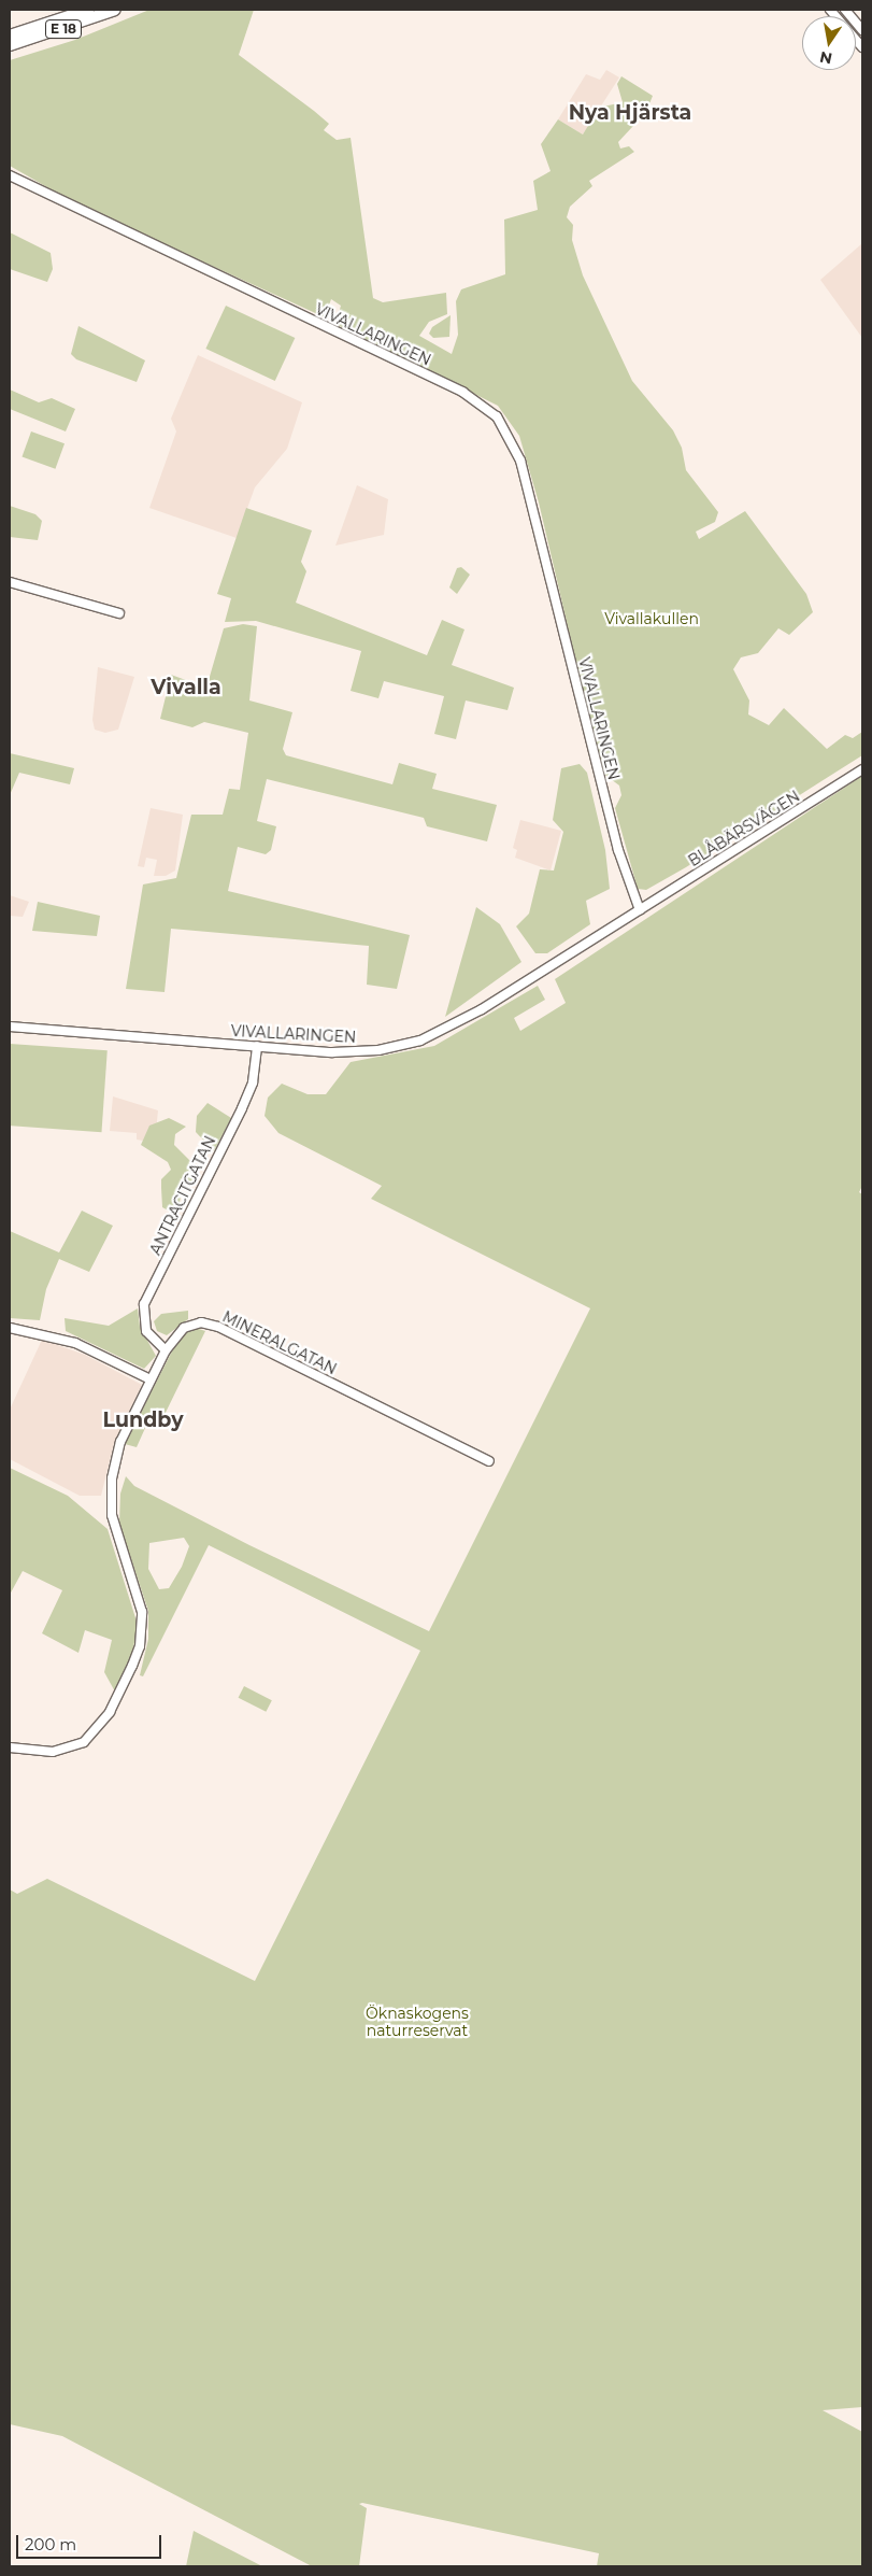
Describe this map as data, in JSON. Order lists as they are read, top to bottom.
{
  "streets": {
    "highway": ["E 18"],
    "street": [
      "VIVALLARINGEN",
      "BLÅBÄRSVÄGEN",
      "ANTRACITGATAN",
      "MINERALGATAN"
    ]
  },
  "crossings": [
    ["VIVALLARINGEN", "BLÅBÄRSVÄGEN"],
    ["VIVALLARINGEN", "ANTRACITGATAN"],
    ["ANTRACITGATAN", "MINERALGATAN"]
  ],
  "districts": ["Nya Hjärsta", "Vivalla", "Lundby"],
  "parks": ["Vivallakullen", "Öknaskogens naturreservat"],
  "scale_bar": "200 m",
  "north": "bottom"
}
